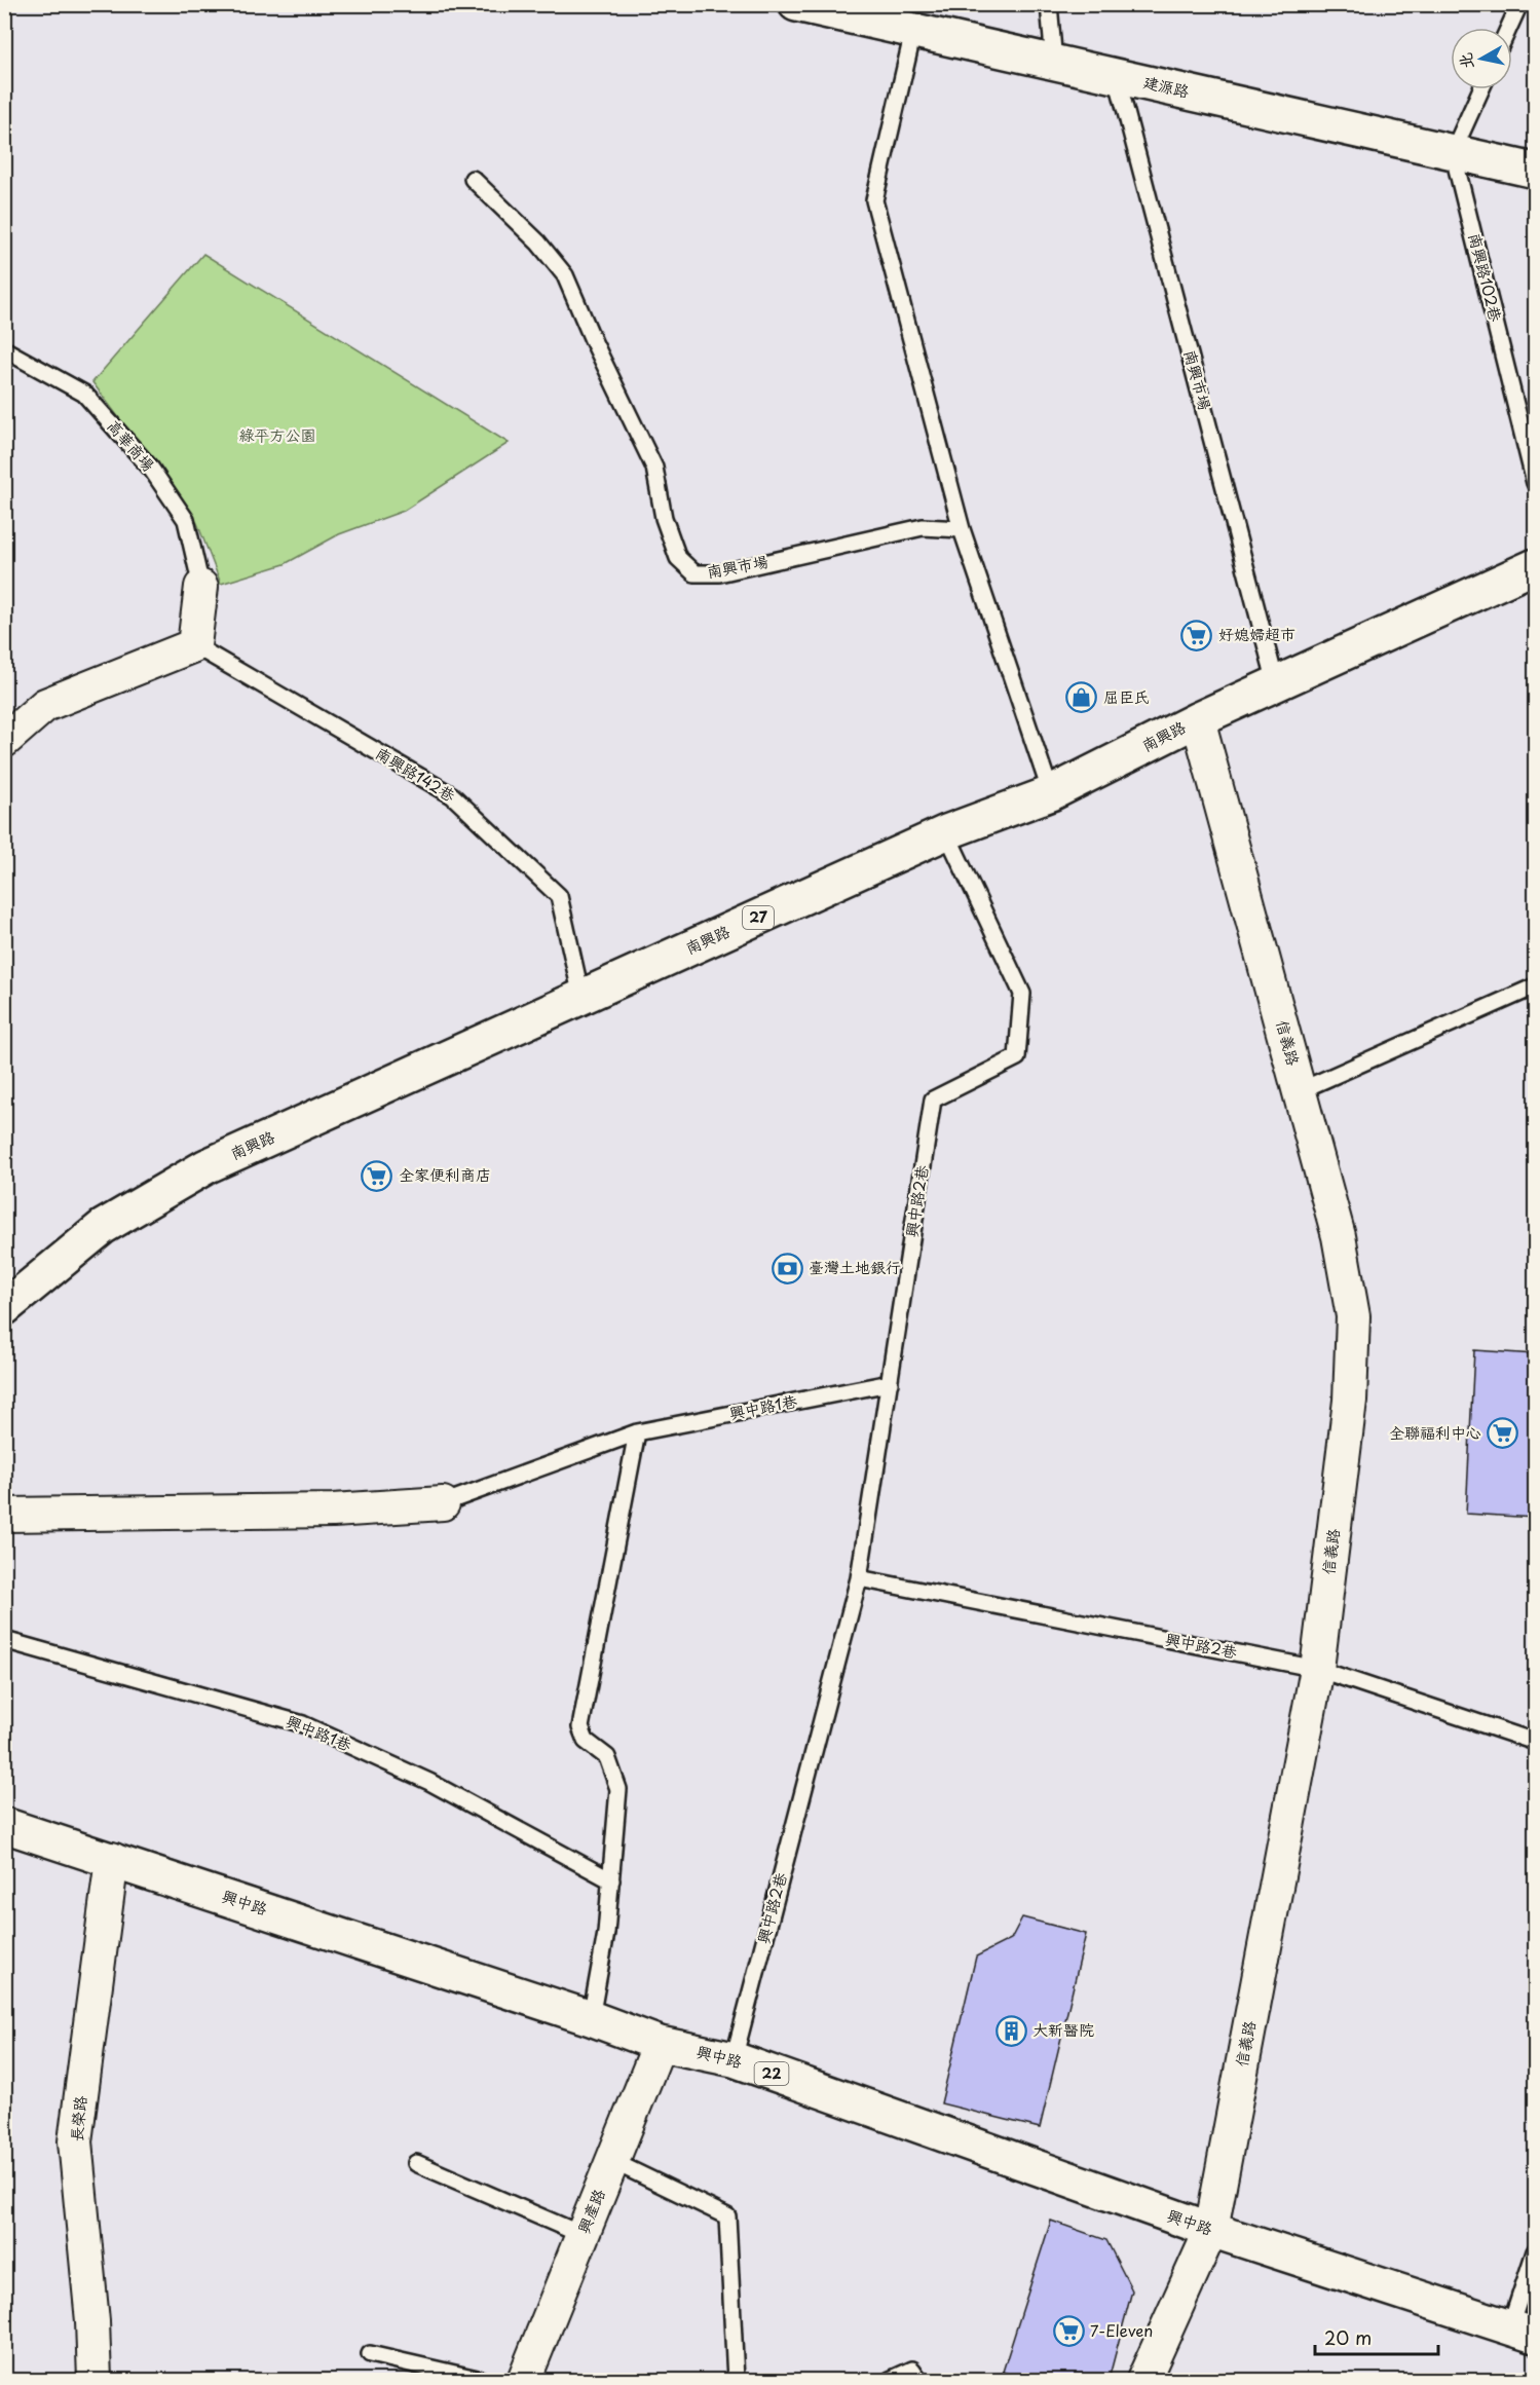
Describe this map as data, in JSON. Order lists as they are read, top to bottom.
{
  "streets": {
    "main road": [
      "建源路",
      "南興路",
      "27",
      "興中路",
      "22"
    ],
    "street": [
      "信義路",
      "興中路1巷",
      "長榮路",
      "興產路"
    ],
    "lane": [
      "南興路102巷",
      "南興市場",
      "高華商場",
      "南興路142巷",
      "興中路2巷"
    ]
  },
  "crossings": [
    ["建源路", "南興路102巷"],
    ["建源路", "南興市場"],
    ["南興市場", "南興路"],
    ["南興路", "南興路142巷"],
    ["南興路", "信義路"],
    ["南興路", "興中路2巷"],
    ["信義路", "興中路2巷"],
    ["信義路", "興中路"],
    ["興中路2巷", "興中路1巷"],
    ["興中路2巷", "興中路"],
    ["興中路", "長榮路"],
    ["興中路", "興產路"]
  ],
  "parks": ["綠平方公園"],
  "places": {
    "supermarket": [
      "好媳婦超市",
      "全家便利商店",
      "全聯福利中心",
      "7-Eleven"
    ],
    "shop": ["屈臣氏"],
    "bank": ["臺灣土地銀行"],
    "building": ["大新醫院"]
  },
  "scale_bar": "20 m",
  "north": "left"
}
